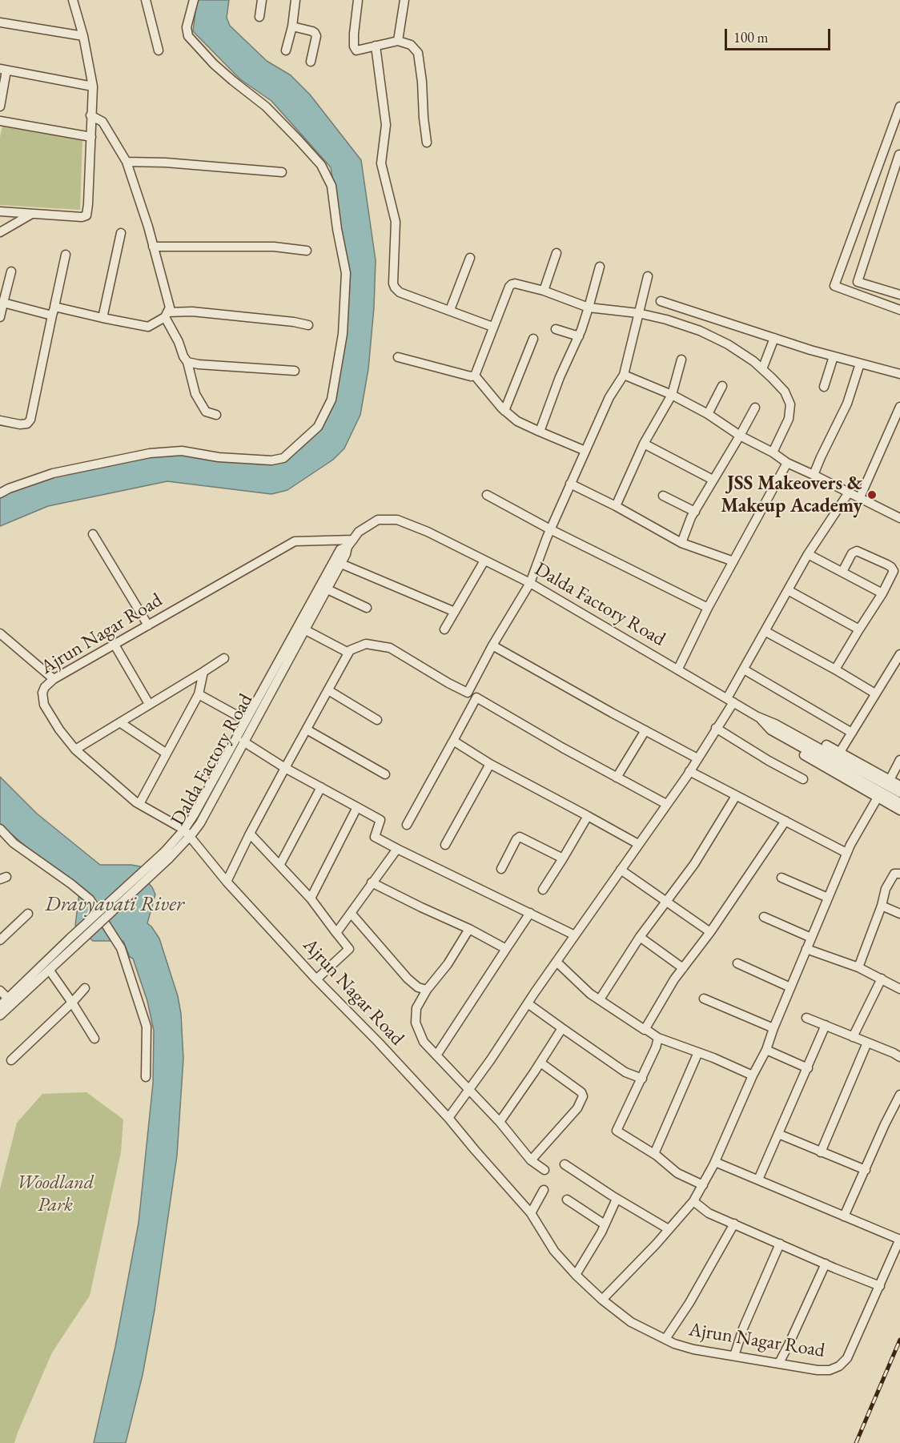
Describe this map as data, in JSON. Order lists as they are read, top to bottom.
{
  "streets": {
    "street": ["Dalda Factory Road", "Ajrun Nagar Road"]
  },
  "crossings": [
    ["Dalda Factory Road", "Ajrun Nagar Road"]
  ],
  "water": ["Dravyavati River"],
  "parks": ["Woodland Park"],
  "places": ["JSS Makeovers & Makeup Academy"],
  "scale_bar": "100 m"
}
